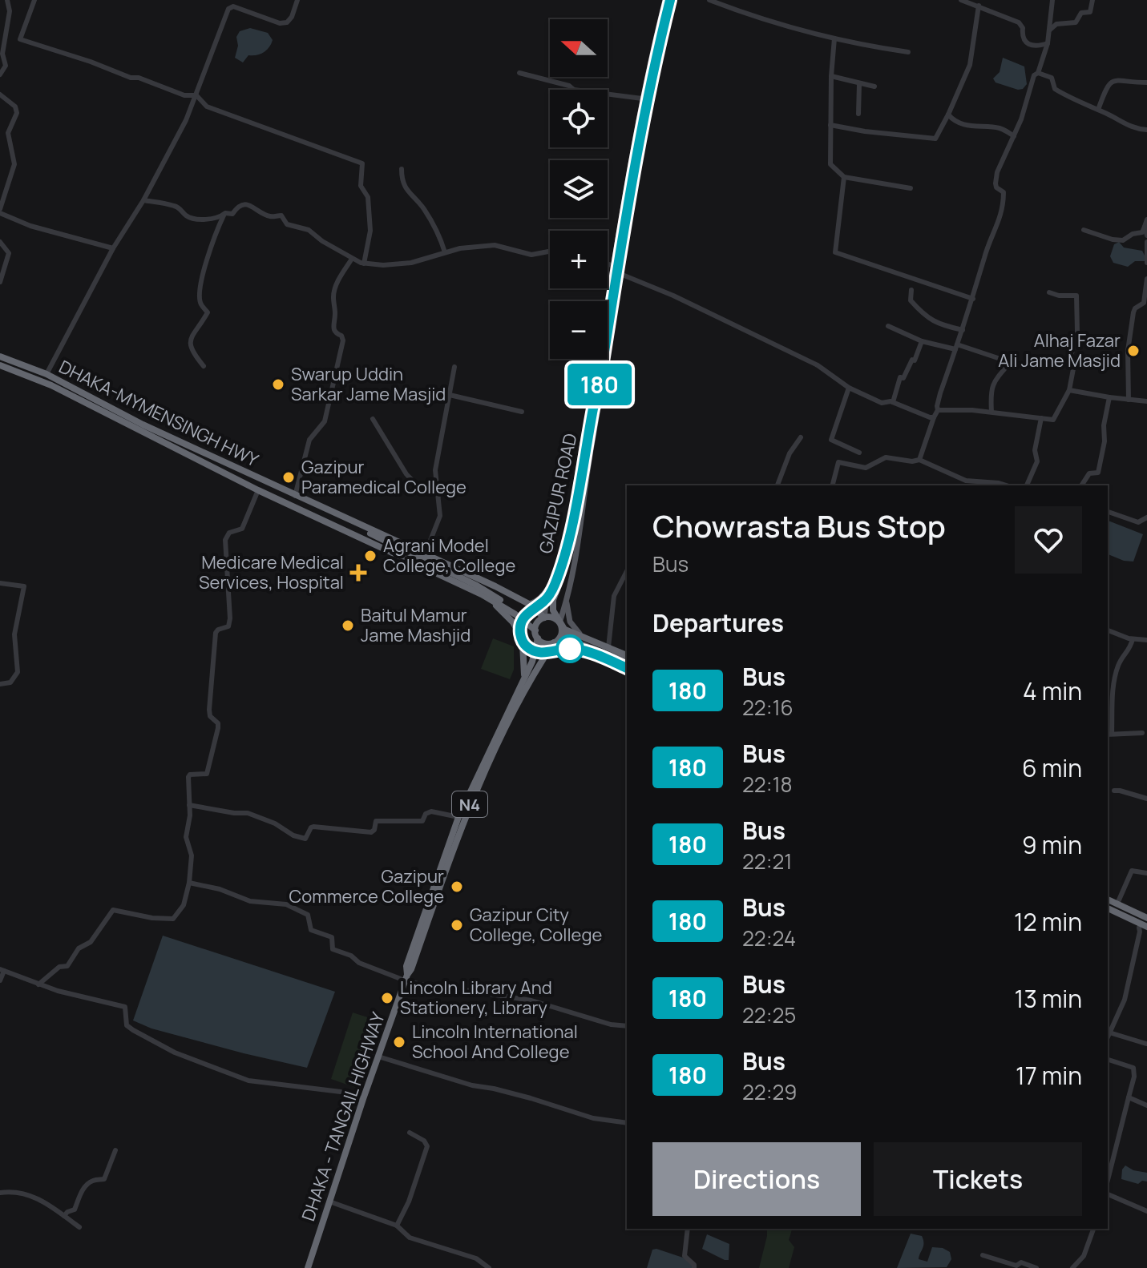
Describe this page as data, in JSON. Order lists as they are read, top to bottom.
{
  "streets": {
    "highway": ["DHAKA-MYMENSINGH HWY", "N4", "DHAKA - TANGAIL HIGHWAY"],
    "main road": ["GAZIPUR ROAD"]
  },
  "crossings": [
    ["DHAKA-MYMENSINGH HWY", "GAZIPUR ROAD"],
    ["DHAKA-MYMENSINGH HWY", "DHAKA - TANGAIL HIGHWAY"],
    ["GAZIPUR ROAD", "DHAKA - TANGAIL HIGHWAY"]
  ],
  "places": {
    "other": [
      "Alhaj Fazar Ali Jame Masjid",
      "Swarup Uddin Sarkar Jame Masjid",
      "Gazipur Paramedical College",
      "Agrani Model College, College",
      "Baitul Mamur Jame Mashjid",
      "Gazipur Commerce College",
      "Gazipur City College, College",
      "Lincoln Library And Stationery, Library",
      "Lincoln International School And College"
    ],
    "health": ["Medicare Medical Services, Hospital"]
  },
  "lines": ["bus line 180"],
  "north": "left",
  "page": {
    "on_map": "180",
    "map_buttons": ["+", "−"],
    "heading": [
      ["Chowrasta Bus Stop", "Bus"],
      "Departures"
    ],
    "list": [
      {
        "mark": "180",
        "name": "Bus",
        "note": "22:16",
        "value": "4 min"
      },
      {
        "mark": "180",
        "name": "Bus",
        "note": "22:18",
        "value": "6 min"
      },
      {
        "mark": "180",
        "name": "Bus",
        "note": "22:21",
        "value": "9 min"
      },
      {
        "mark": "180",
        "name": "Bus",
        "note": "22:24",
        "value": "12 min"
      },
      {
        "mark": "180",
        "name": "Bus",
        "note": "22:25",
        "value": "13 min"
      },
      {
        "mark": "180",
        "name": "Bus",
        "note": "22:29",
        "value": "17 min"
      }
    ],
    "buttons": ["Directions", "Tickets"]
  }
}
